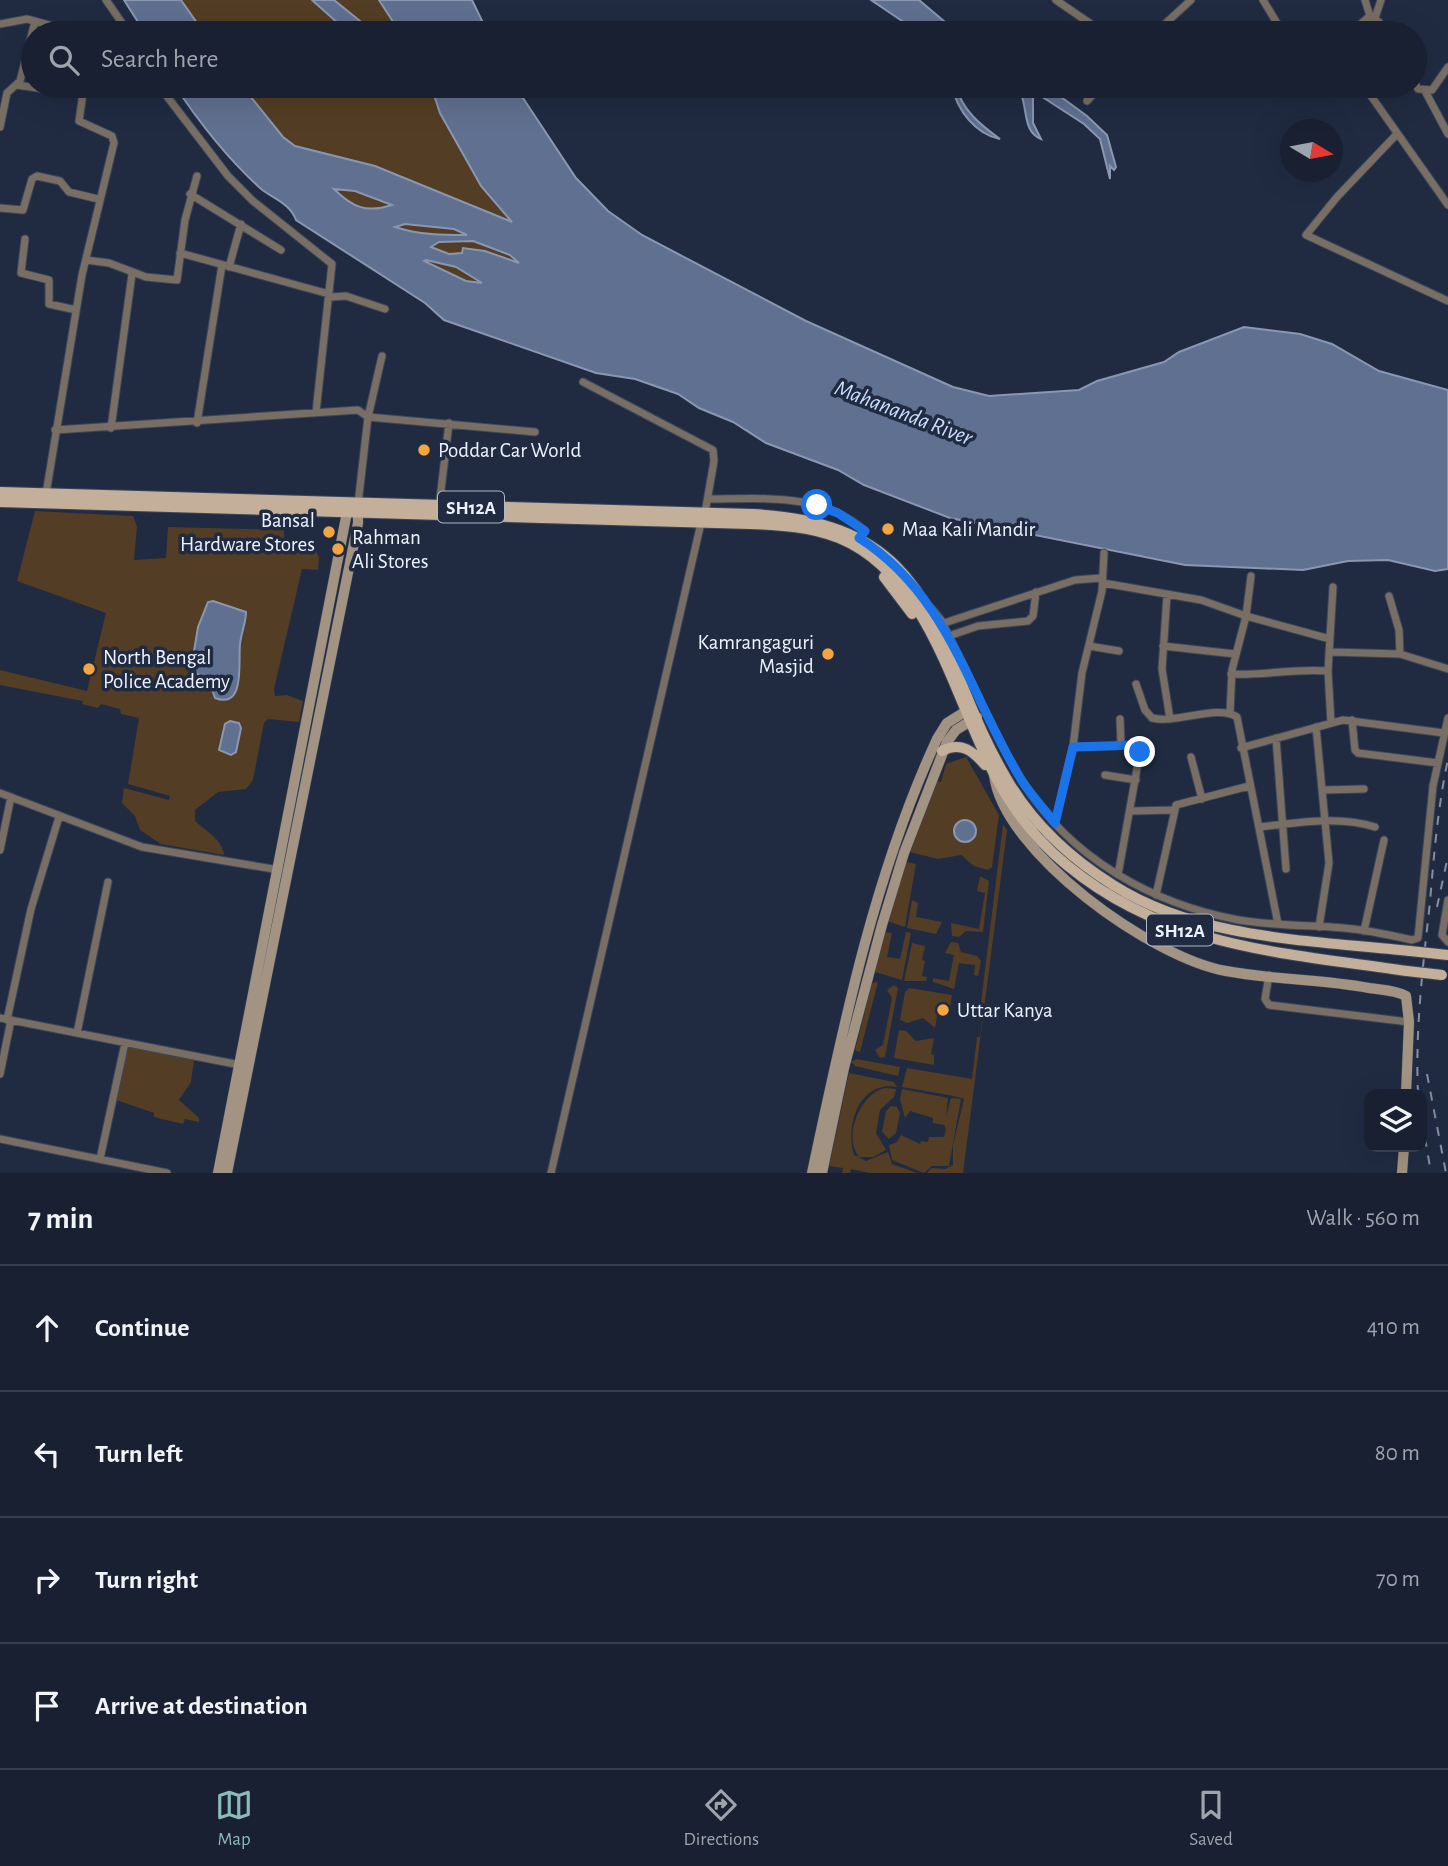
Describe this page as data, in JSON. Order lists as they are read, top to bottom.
{
  "streets": {
    "main road": ["SH12A"]
  },
  "water": ["Mahananda River"],
  "places": [
    "Poddar Car World",
    "Maa Kali Mandir",
    "Bansal Hardware Stores",
    "Rahman Ali Stores",
    "Kamrangaguri Masjid",
    "North Bengal Police Academy",
    "Uttar Kanya"
  ],
  "north": "right",
  "page": {
    "search": "Search here",
    "heading": ["7 min", "Walk · 560 m"],
    "list": [
      ["Continue", "410 m"],
      ["Turn left", "80 m"],
      ["Turn right", "70 m"],
      "Arrive at destination"
    ],
    "nav": ["Map", "Directions", "Saved"]
  }
}
